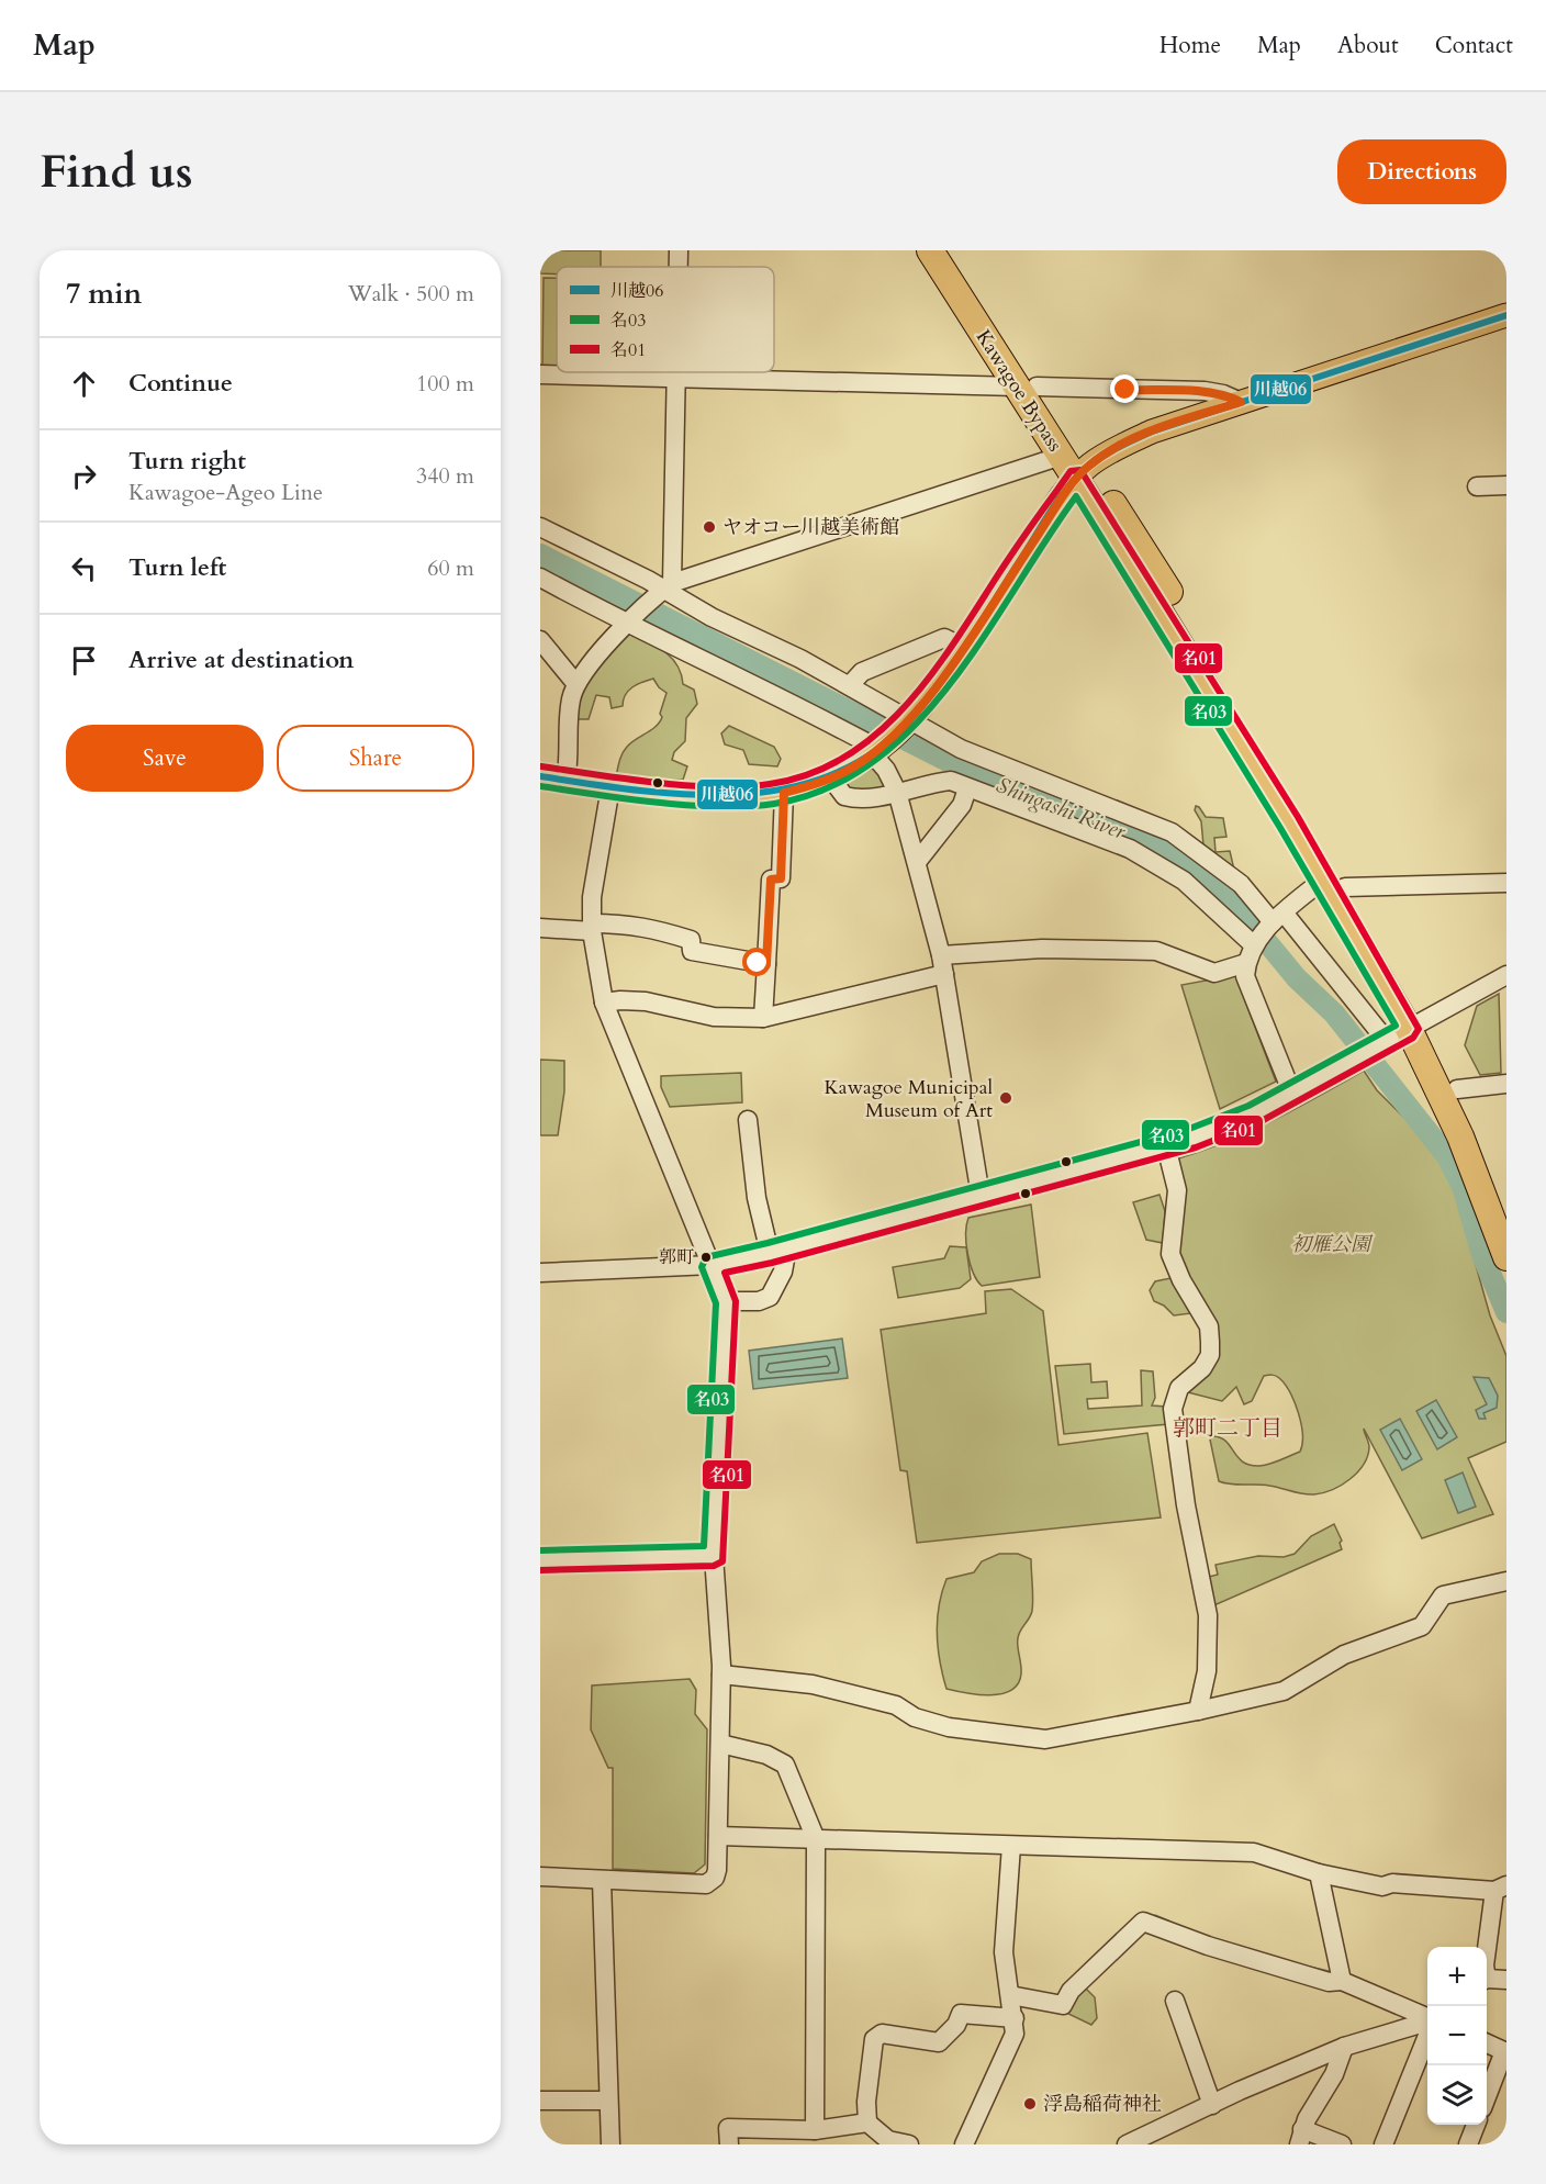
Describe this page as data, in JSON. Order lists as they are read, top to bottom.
{
  "streets": {
    "highway": ["Kawagoe Bypass"]
  },
  "districts": ["郭町二丁目"],
  "water": ["Shingashi River"],
  "parks": ["初雁公園"],
  "places": [
    "ヤオコー川越美術館",
    "Kawagoe Municipal Museum of Art",
    "郭町",
    "浮島稲荷神社"
  ],
  "lines": ["transit line 川越06", "transit line 名01", "transit line 名03"],
  "legend": ["川越06", "名03", "名01"],
  "page": {
    "header": "Map",
    "nav": [
      "Home",
      "Map",
      "About",
      "Contact"
    ],
    "buttons": [
      "Directions",
      ["Save", "Share"]
    ],
    "title": "Find us",
    "heading": ["7 min", "Walk · 500 m"],
    "list": [
      ["Continue", "100 m"],
      ["Turn right", "Kawagoe-Ageo Line", "340 m"],
      ["Turn left", "60 m"],
      "Arrive at destination"
    ],
    "map_buttons": ["+", "−"]
  }
}
